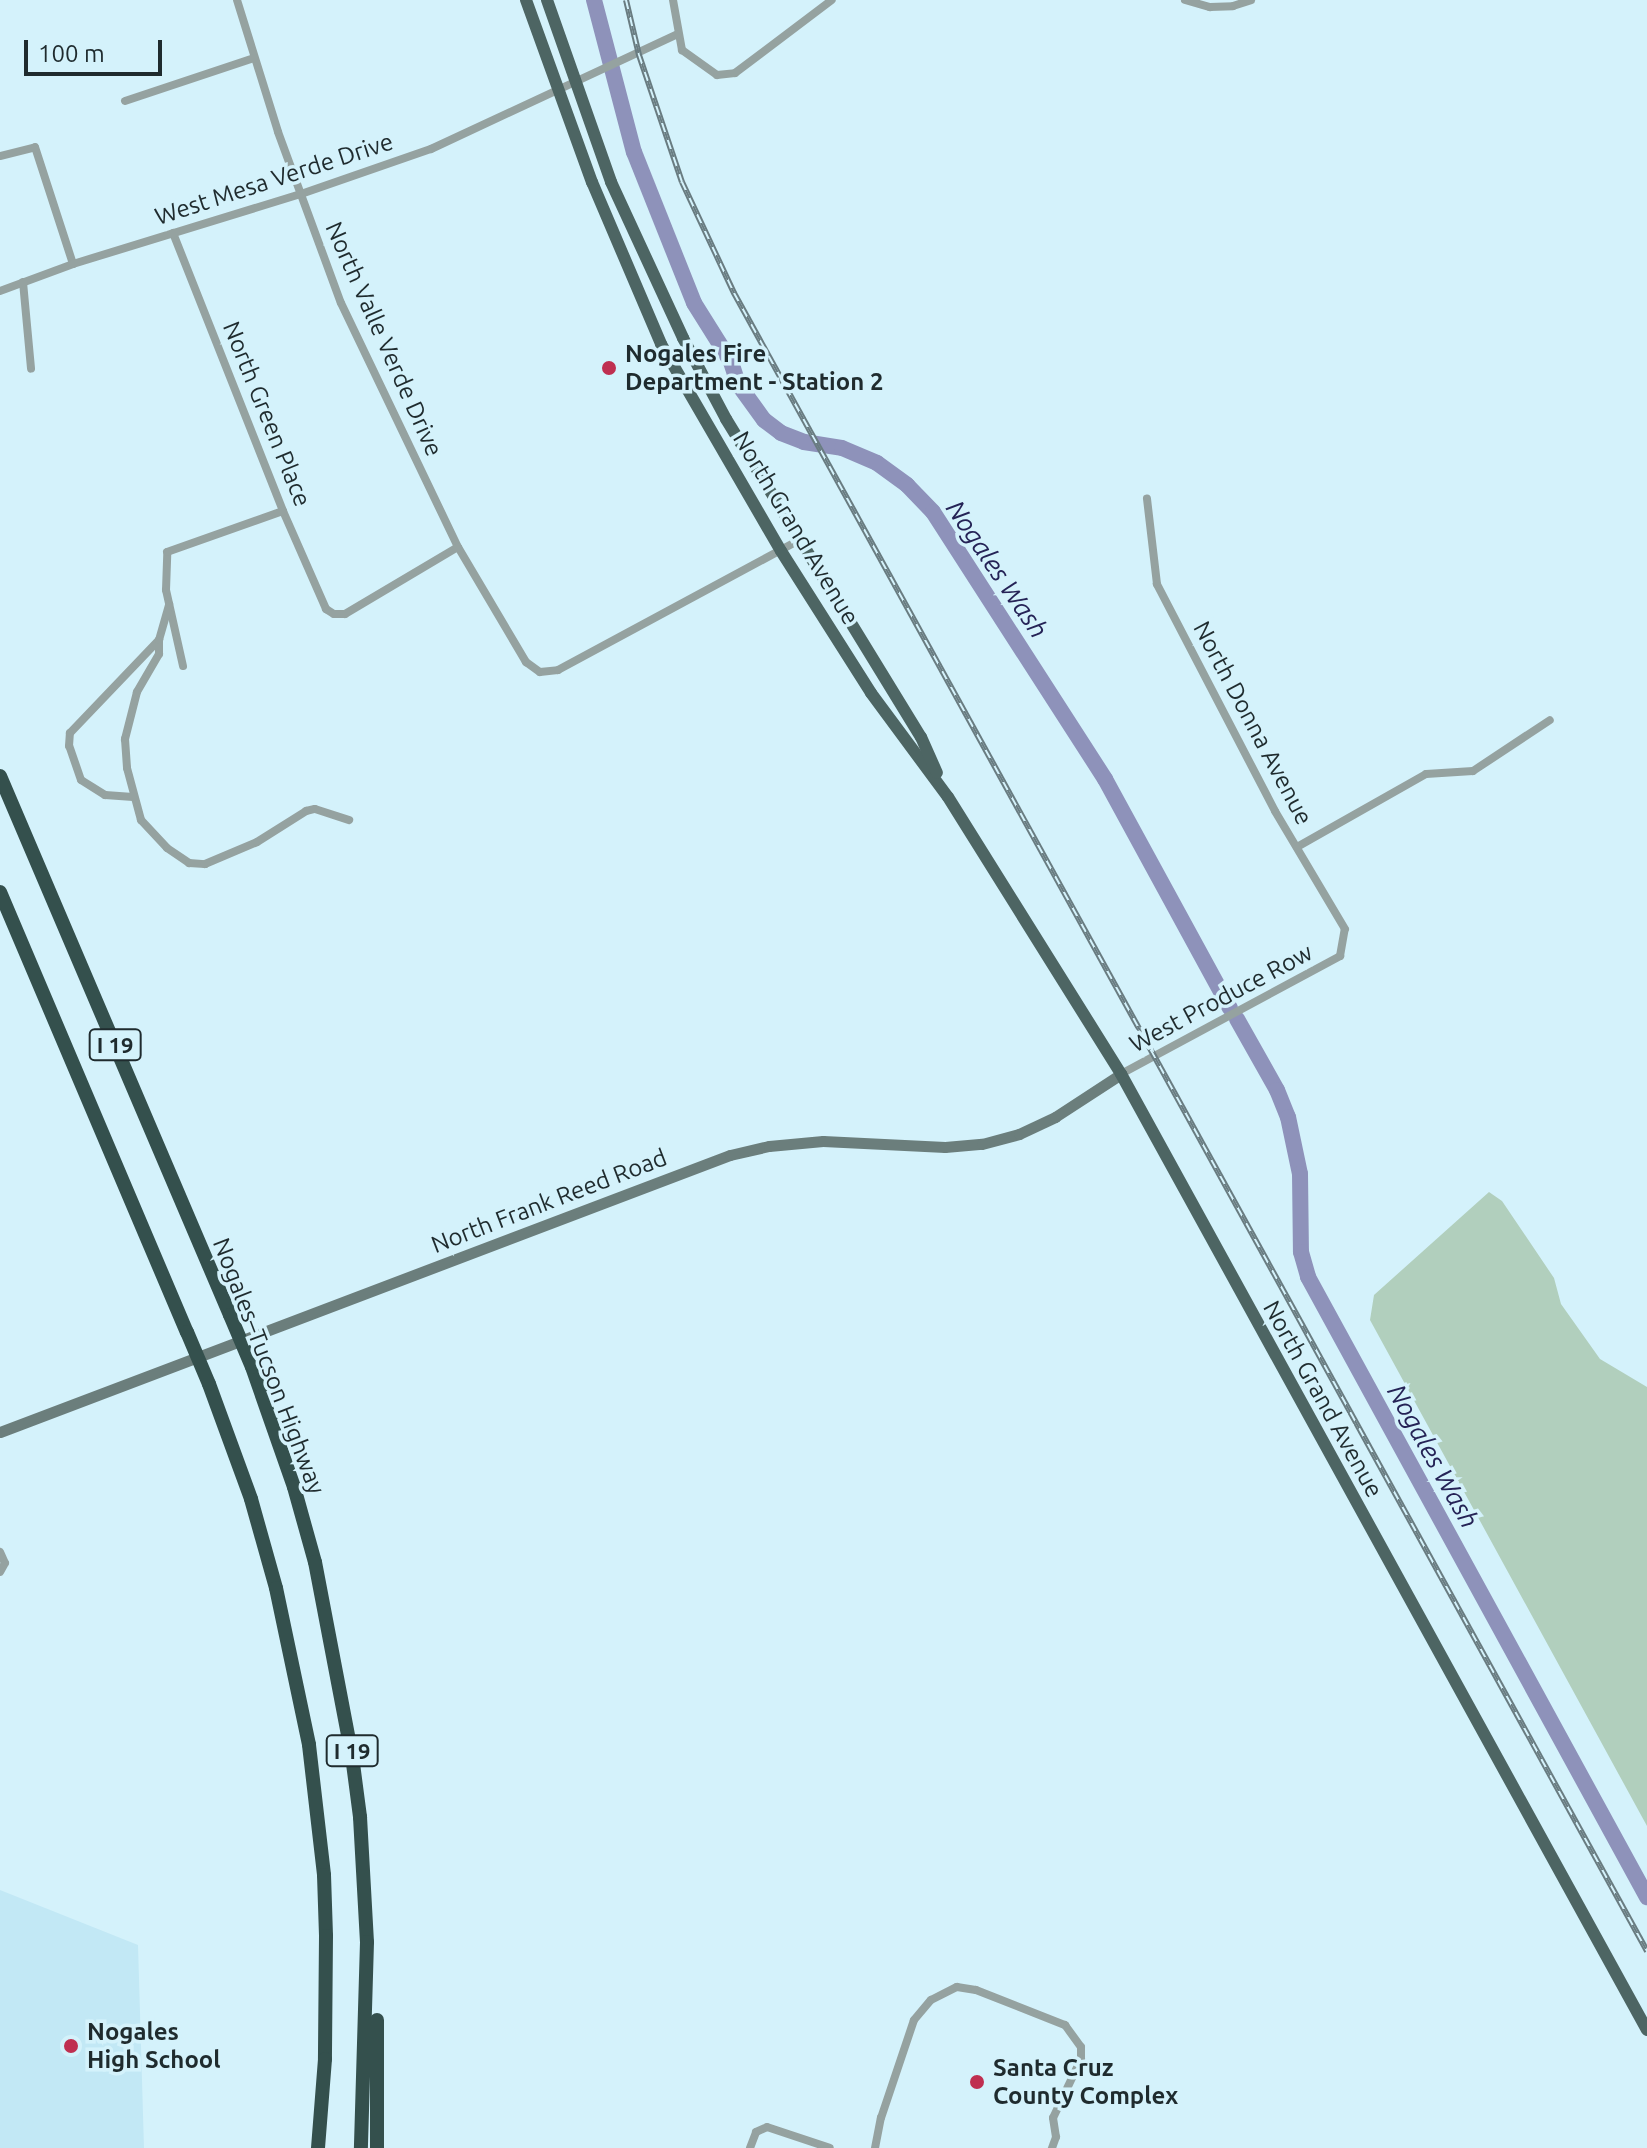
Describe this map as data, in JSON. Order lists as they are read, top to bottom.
{
  "streets": {
    "highway": ["I 19", "Nogales–Tucson Highway"],
    "main road": ["North Grand Avenue"],
    "street": [
      "West Mesa Verde Drive",
      "North Valle Verde Drive",
      "North Green Place",
      "North Donna Avenue",
      "West Produce Row",
      "North Frank Reed Road"
    ]
  },
  "crossings": [
    ["West Mesa Verde Drive", "North Valle Verde Drive"],
    ["West Mesa Verde Drive", "North Green Place"],
    ["West Mesa Verde Drive", "North Grand Avenue"],
    ["North Valle Verde Drive", "North Green Place"],
    ["North Valle Verde Drive", "North Grand Avenue"],
    ["North Grand Avenue", "West Produce Row"],
    ["North Grand Avenue", "North Frank Reed Road"],
    ["North Donna Avenue", "West Produce Row"],
    ["West Produce Row", "North Frank Reed Road"]
  ],
  "water": ["Nogales Wash"],
  "places": ["Nogales Fire Department - Station 2", "Nogales High School", "Santa Cruz County Complex"],
  "scale_bar": "100 m"
}
